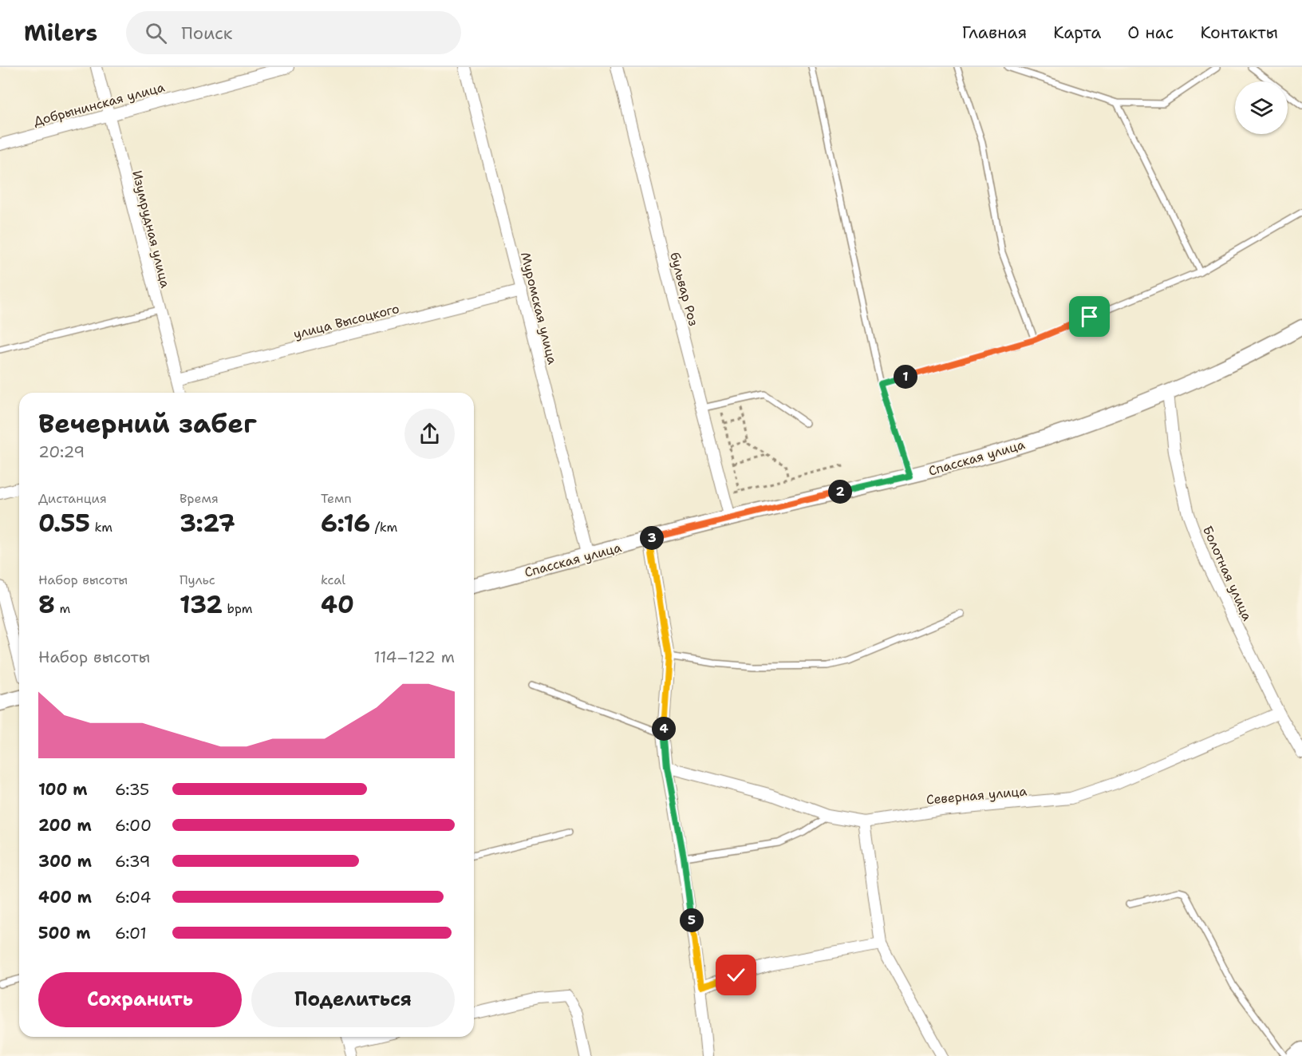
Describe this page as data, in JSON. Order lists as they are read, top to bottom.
{
  "streets": {
    "street": [
      "Добрынинская улица",
      "Изумрудная улица",
      "бульвар Роз",
      "Муромская улица",
      "улица Высоцкого",
      "Спасская улица",
      "Болотная улица",
      "Северная улица"
    ]
  },
  "crossings": [
    ["Добрынинская улица", "Изумрудная улица"],
    ["Изумрудная улица", "улица Высоцкого"],
    ["бульвар Роз", "Спасская улица"],
    ["Муромская улица", "улица Высоцкого"],
    ["Муромская улица", "Спасская улица"],
    ["Спасская улица", "Болотная улица"],
    ["Болотная улица", "Северная улица"]
  ],
  "page": {
    "header": "Milers",
    "search": "Поиск",
    "nav": [
      "Главная",
      "Карта",
      "О нас",
      "Контакты"
    ],
    "pins": [
      "1",
      "2",
      "3",
      "4",
      "5"
    ],
    "heading": ["Вечерний забег", "20:29"],
    "stats": [
      ["Дистанция", "0.55 km"],
      ["Время", "3:27"],
      ["Темп", "6:16 /km"],
      ["Набор высоты", "8 m"],
      ["Пульс", "132 bpm"],
      ["kcal", "40"]
    ],
    "chart": ["Набор высоты", "114–122 m"],
    "list": [
      {
        "name": "100 m",
        "note": "6:35"
      },
      {
        "name": "200 m",
        "note": "6:00"
      },
      {
        "name": "300 m",
        "note": "6:39"
      },
      {
        "name": "400 m",
        "note": "6:04"
      },
      {
        "name": "500 m",
        "note": "6:01"
      }
    ],
    "buttons": ["Сохранить", "Поделиться"]
  }
}
